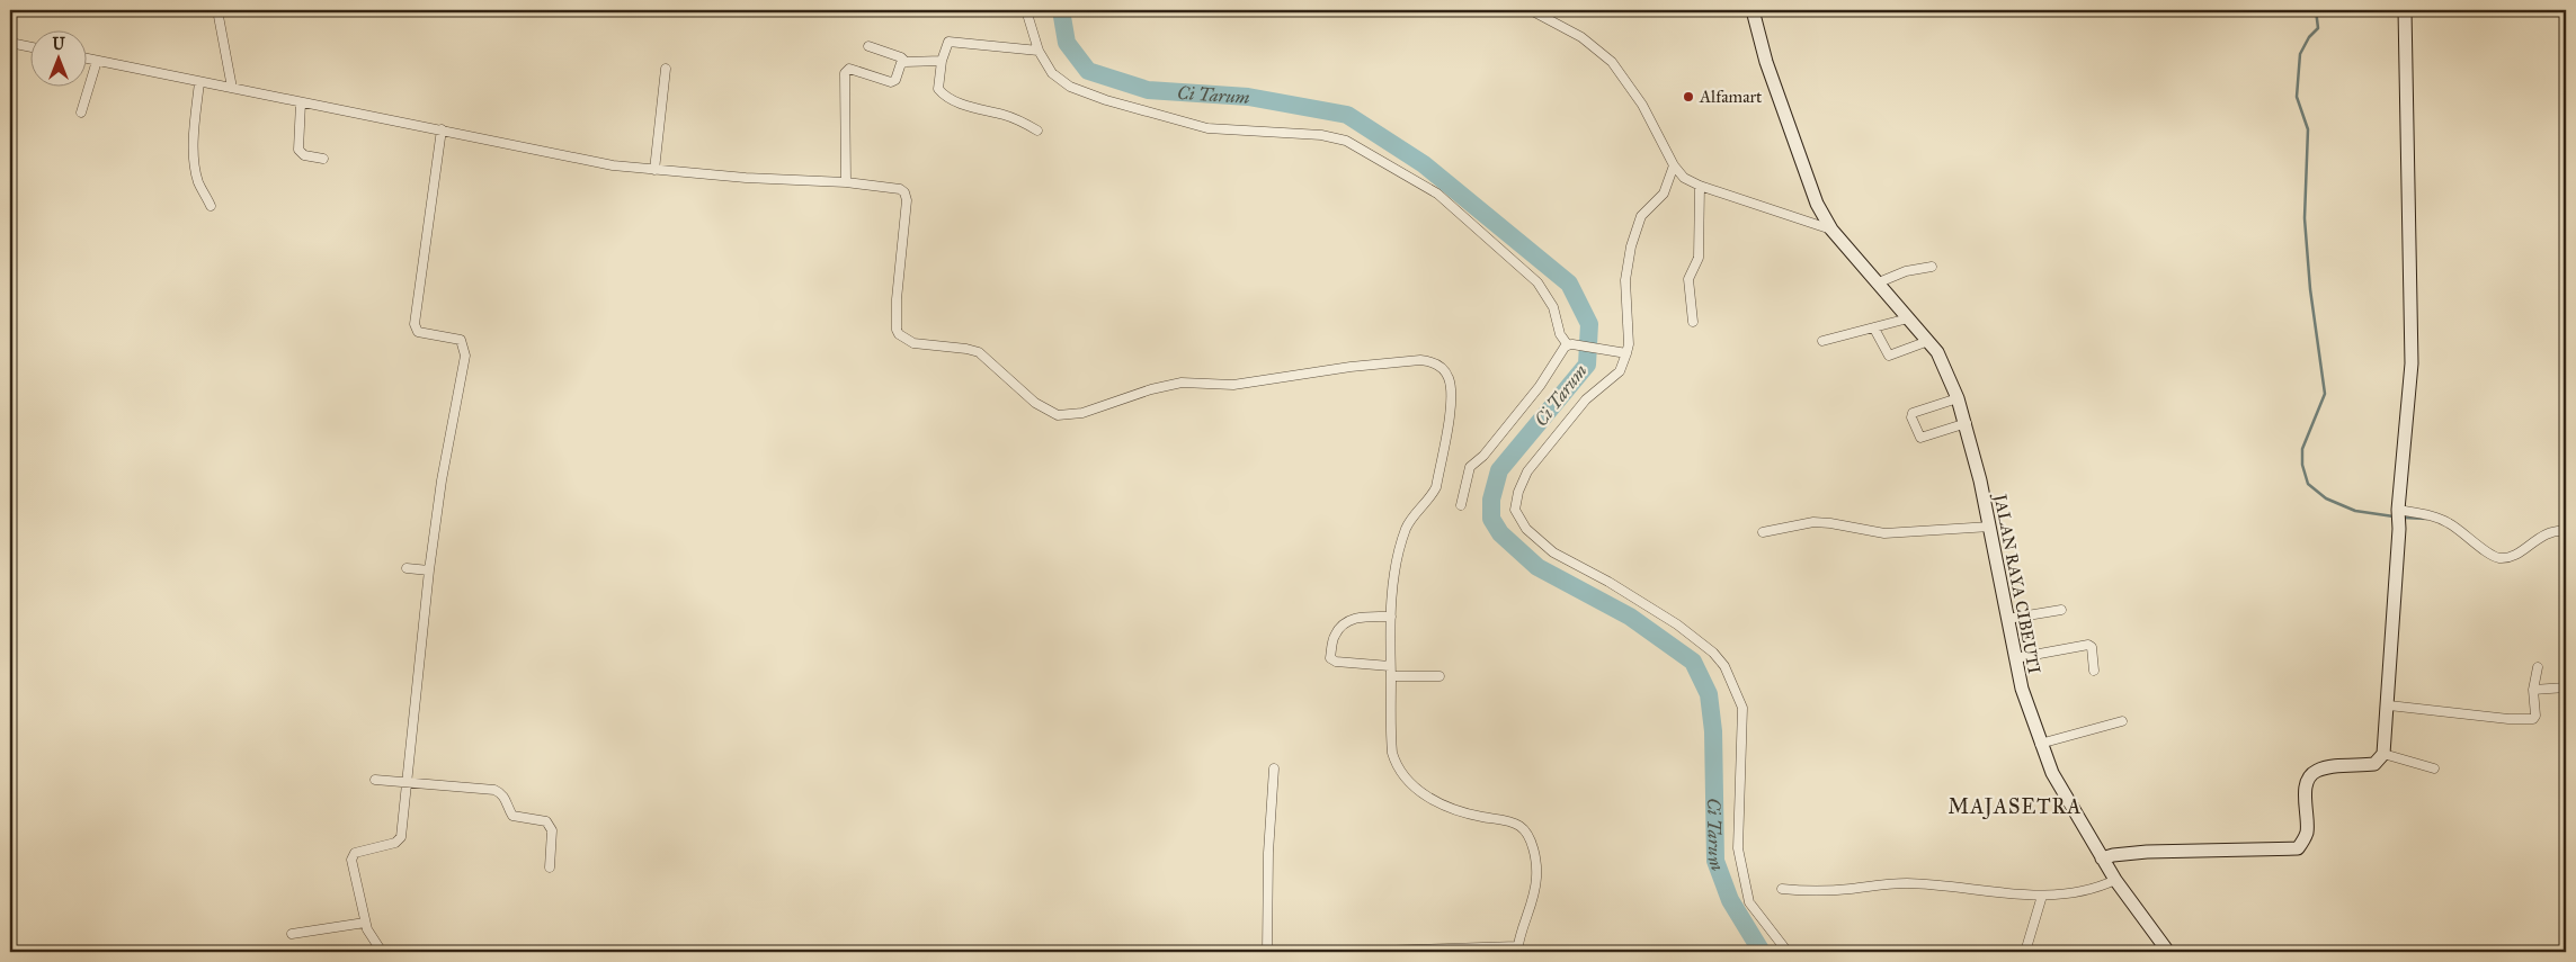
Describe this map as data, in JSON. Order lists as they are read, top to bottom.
{
  "streets": {
    "street": ["JALAN RAYA CIBEUTI"]
  },
  "districts": ["MAJASETRA"],
  "water": ["Ci Tarum"],
  "places": ["Alfamart"],
  "north": "top"
}
